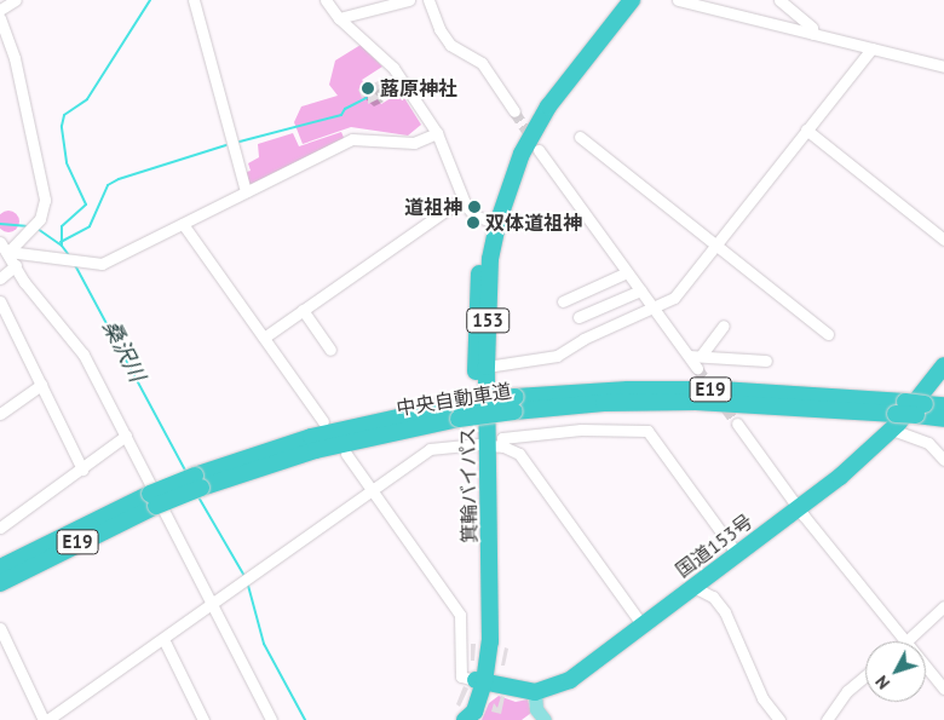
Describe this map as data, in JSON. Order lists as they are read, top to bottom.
{
  "streets": {
    "highway": [
      "153",
      "E19",
      "中央自動車道",
      "箕輪バイパス",
      "国道153号"
    ]
  },
  "crossings": [
    ["153", "箕輪バイパス"],
    ["153", "国道153号"],
    ["中央自動車道", "国道153号"],
    ["箕輪バイパス", "国道153号"]
  ],
  "water": ["桑沢川"],
  "places": ["蕗原神社", "道祖神", "双体道祖神"],
  "north": "bottom left"
}
